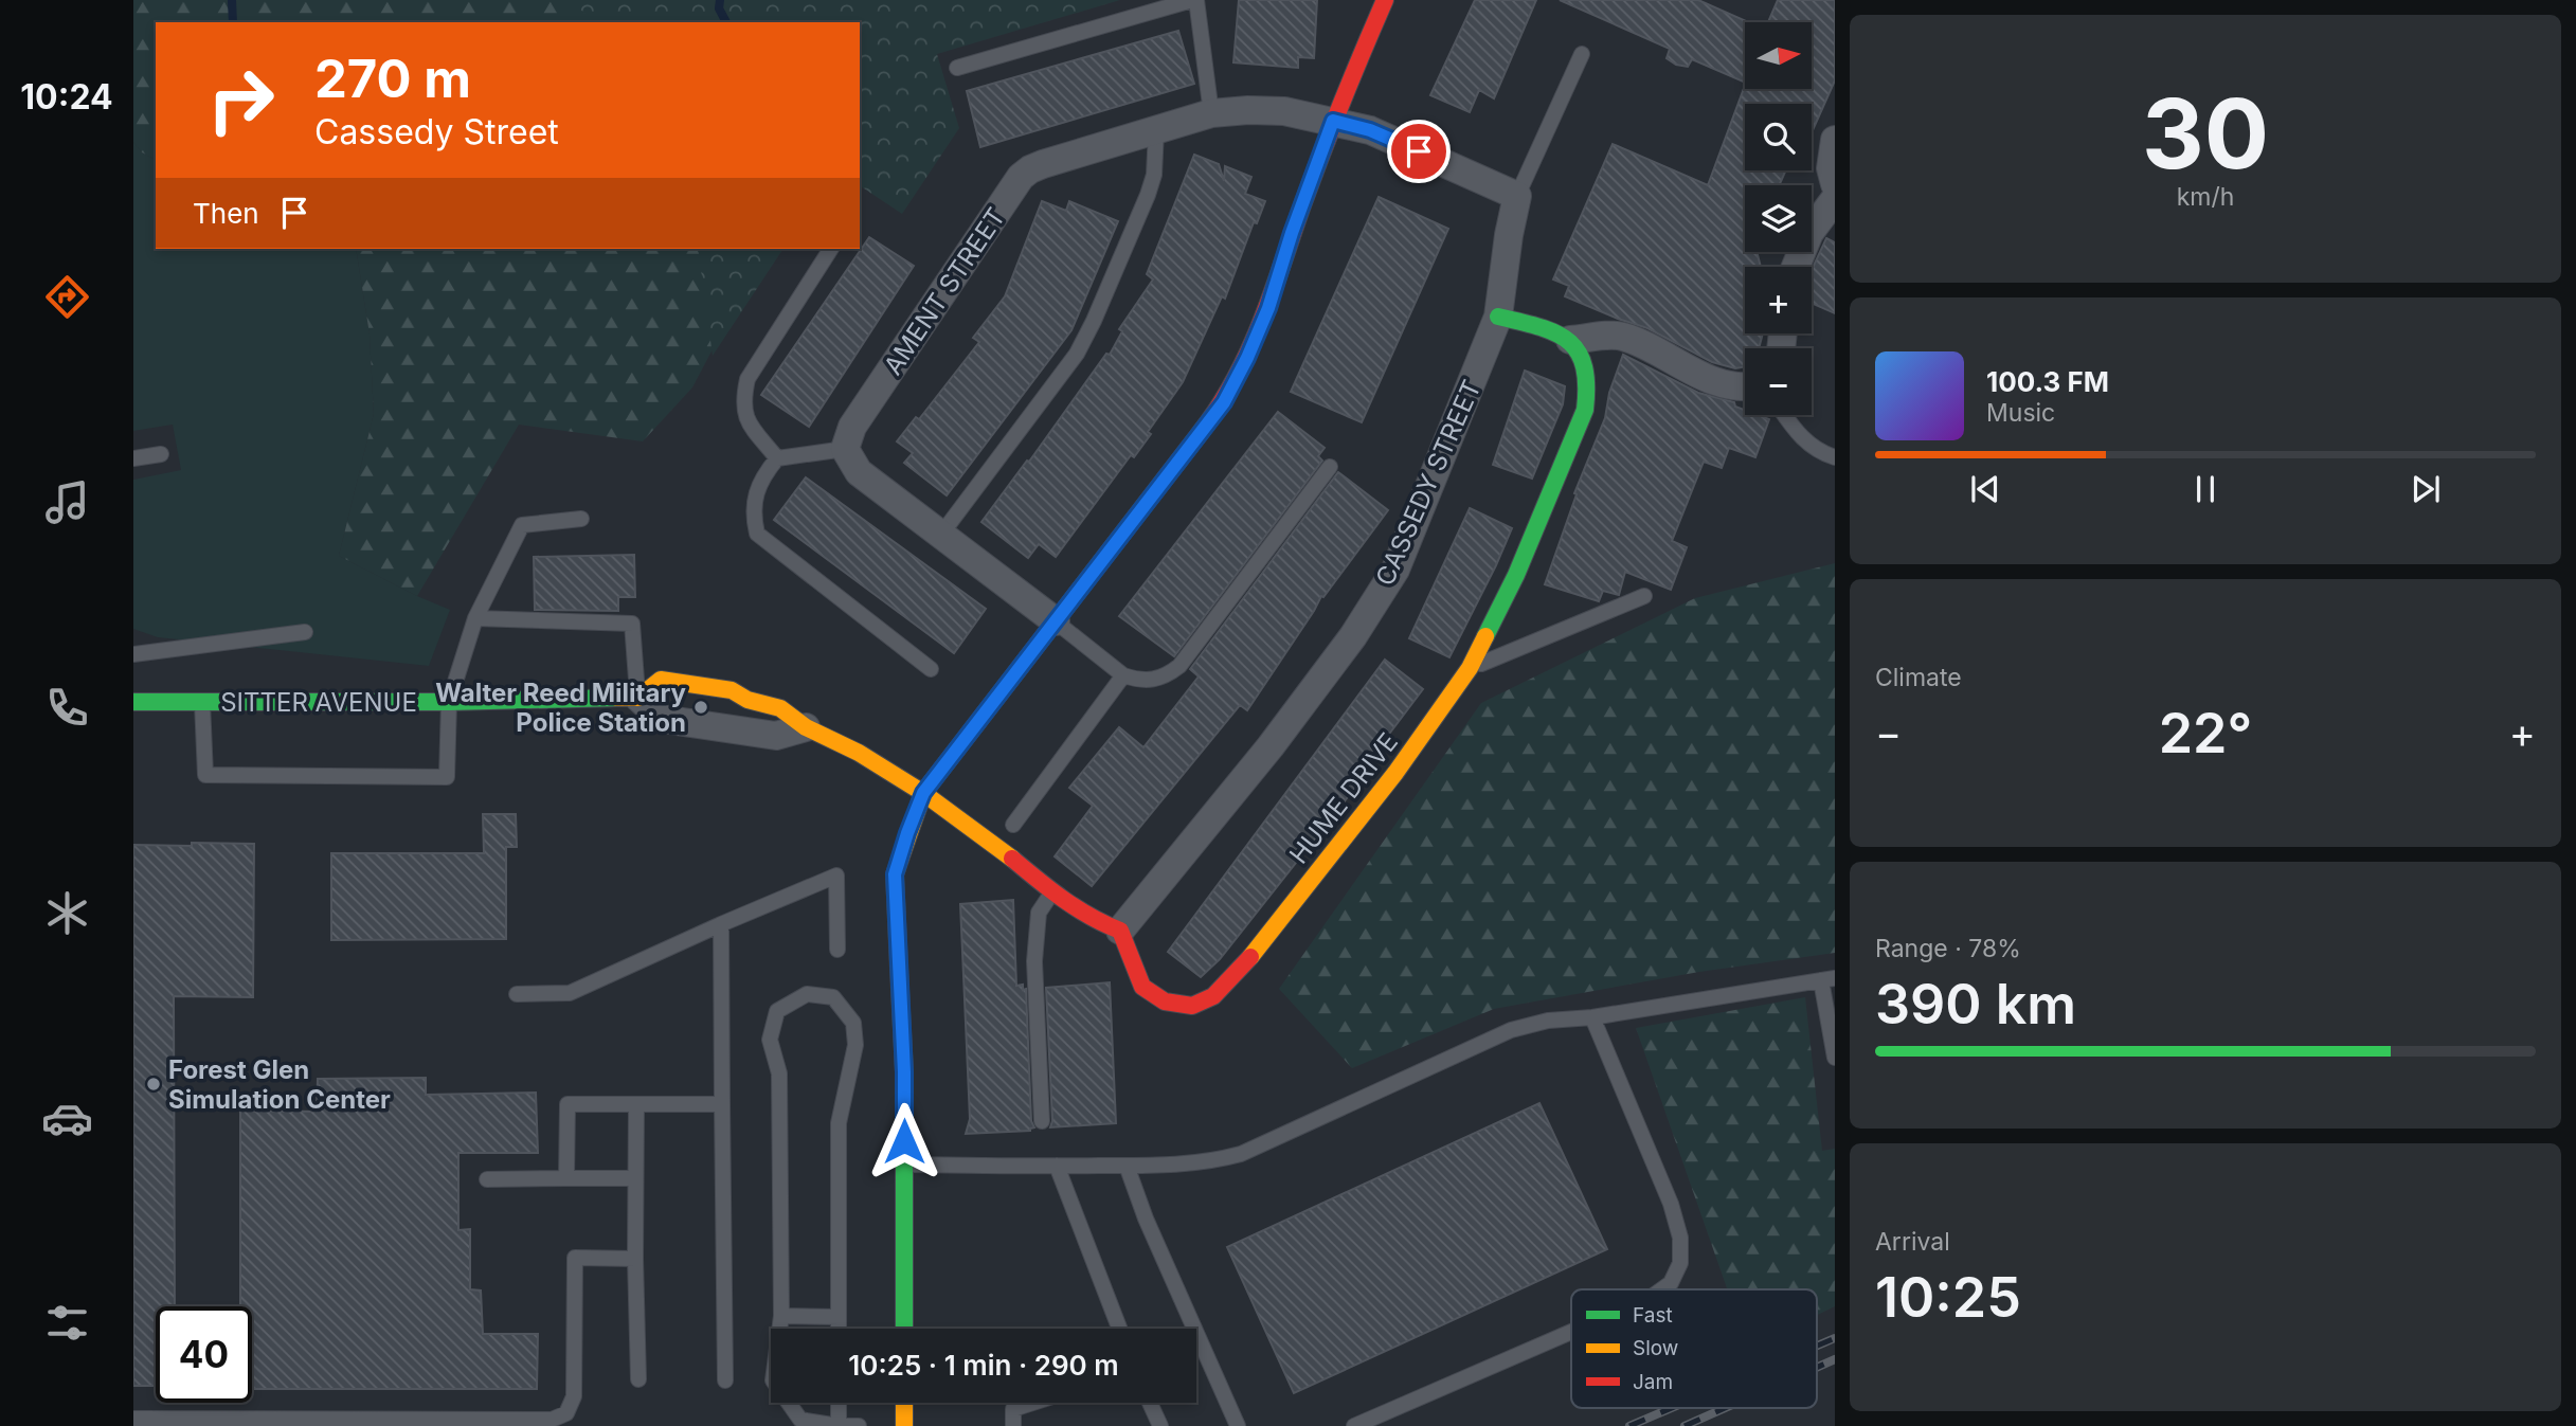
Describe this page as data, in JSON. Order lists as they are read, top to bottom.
{
  "streets": {
    "street": [
      "AMENT STREET",
      "CASSEDY STREET",
      "SITTER AVENUE",
      "HUME DRIVE"
    ]
  },
  "crossings": [
    ["CASSEDY STREET", "HUME DRIVE"]
  ],
  "places": ["Walter Reed Military Police Station", "Forest Glen Simulation Center"],
  "legend": ["Fast", "Slow", "Jam"],
  "north": "right",
  "page": {
    "tabs": "10:24",
    "tile": [
      ["30", "km/h"],
      "Climate",
      ["Range · 78%", "390 km"],
      ["Arrival", "10:25"]
    ],
    "map_buttons": ["+", "−"],
    "turn": ["270 m", "Cassedy Street"],
    "then": "Then",
    "song": ["100.3 FM", "Music"],
    "heat": ["−", "22°", "+"],
    "limit": "40",
    "trip": "10:25 · 1 min · 290 m"
  }
}
